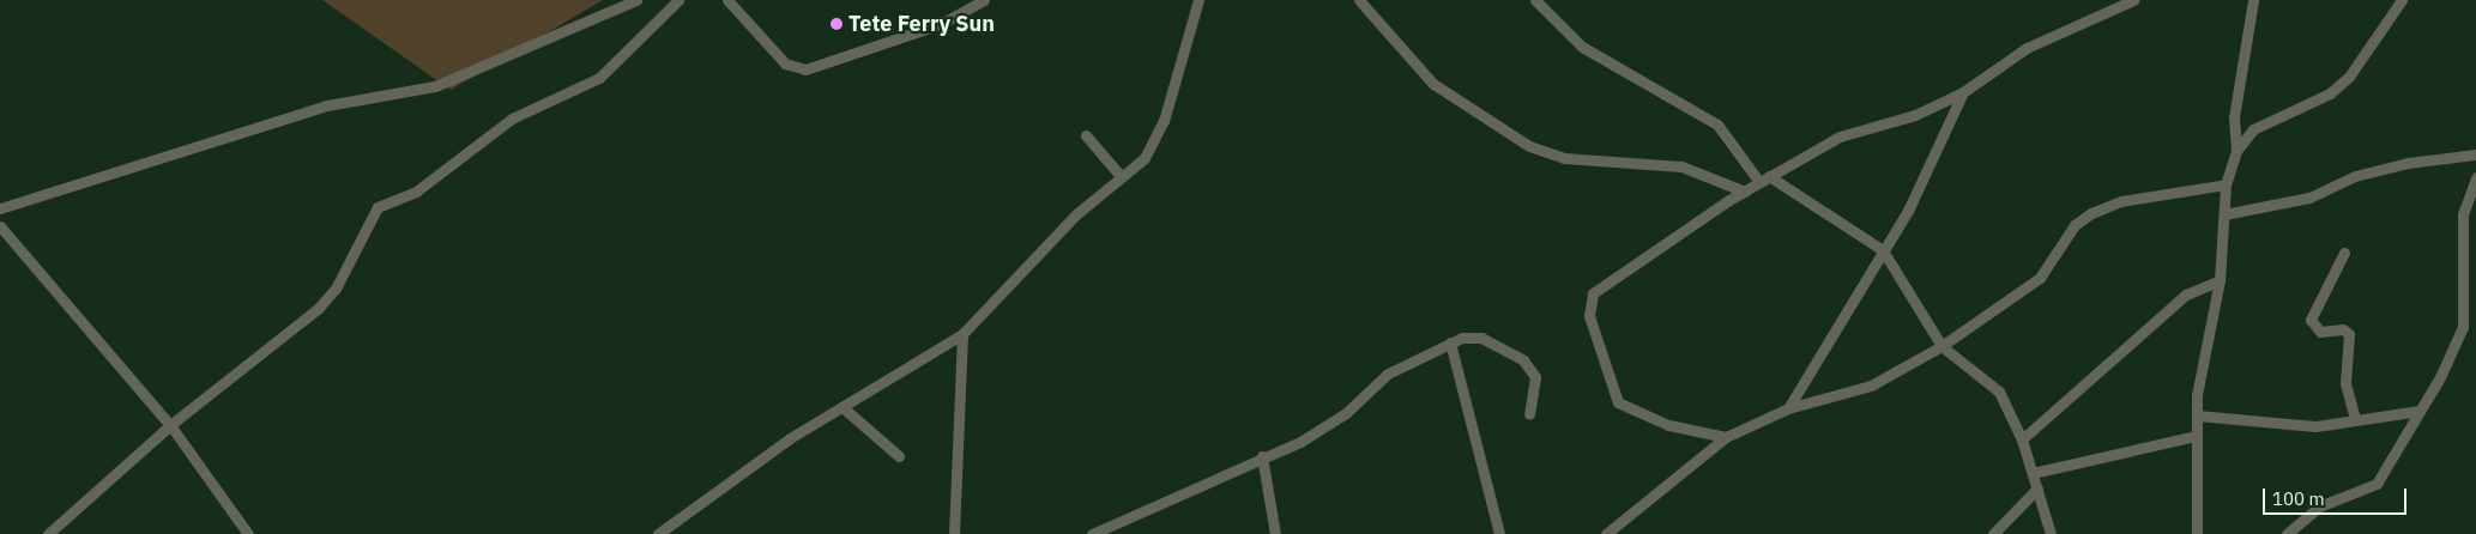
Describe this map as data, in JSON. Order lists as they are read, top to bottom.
{
  "places": ["Tete Ferry Sun"],
  "scale_bar": "100 m"
}
